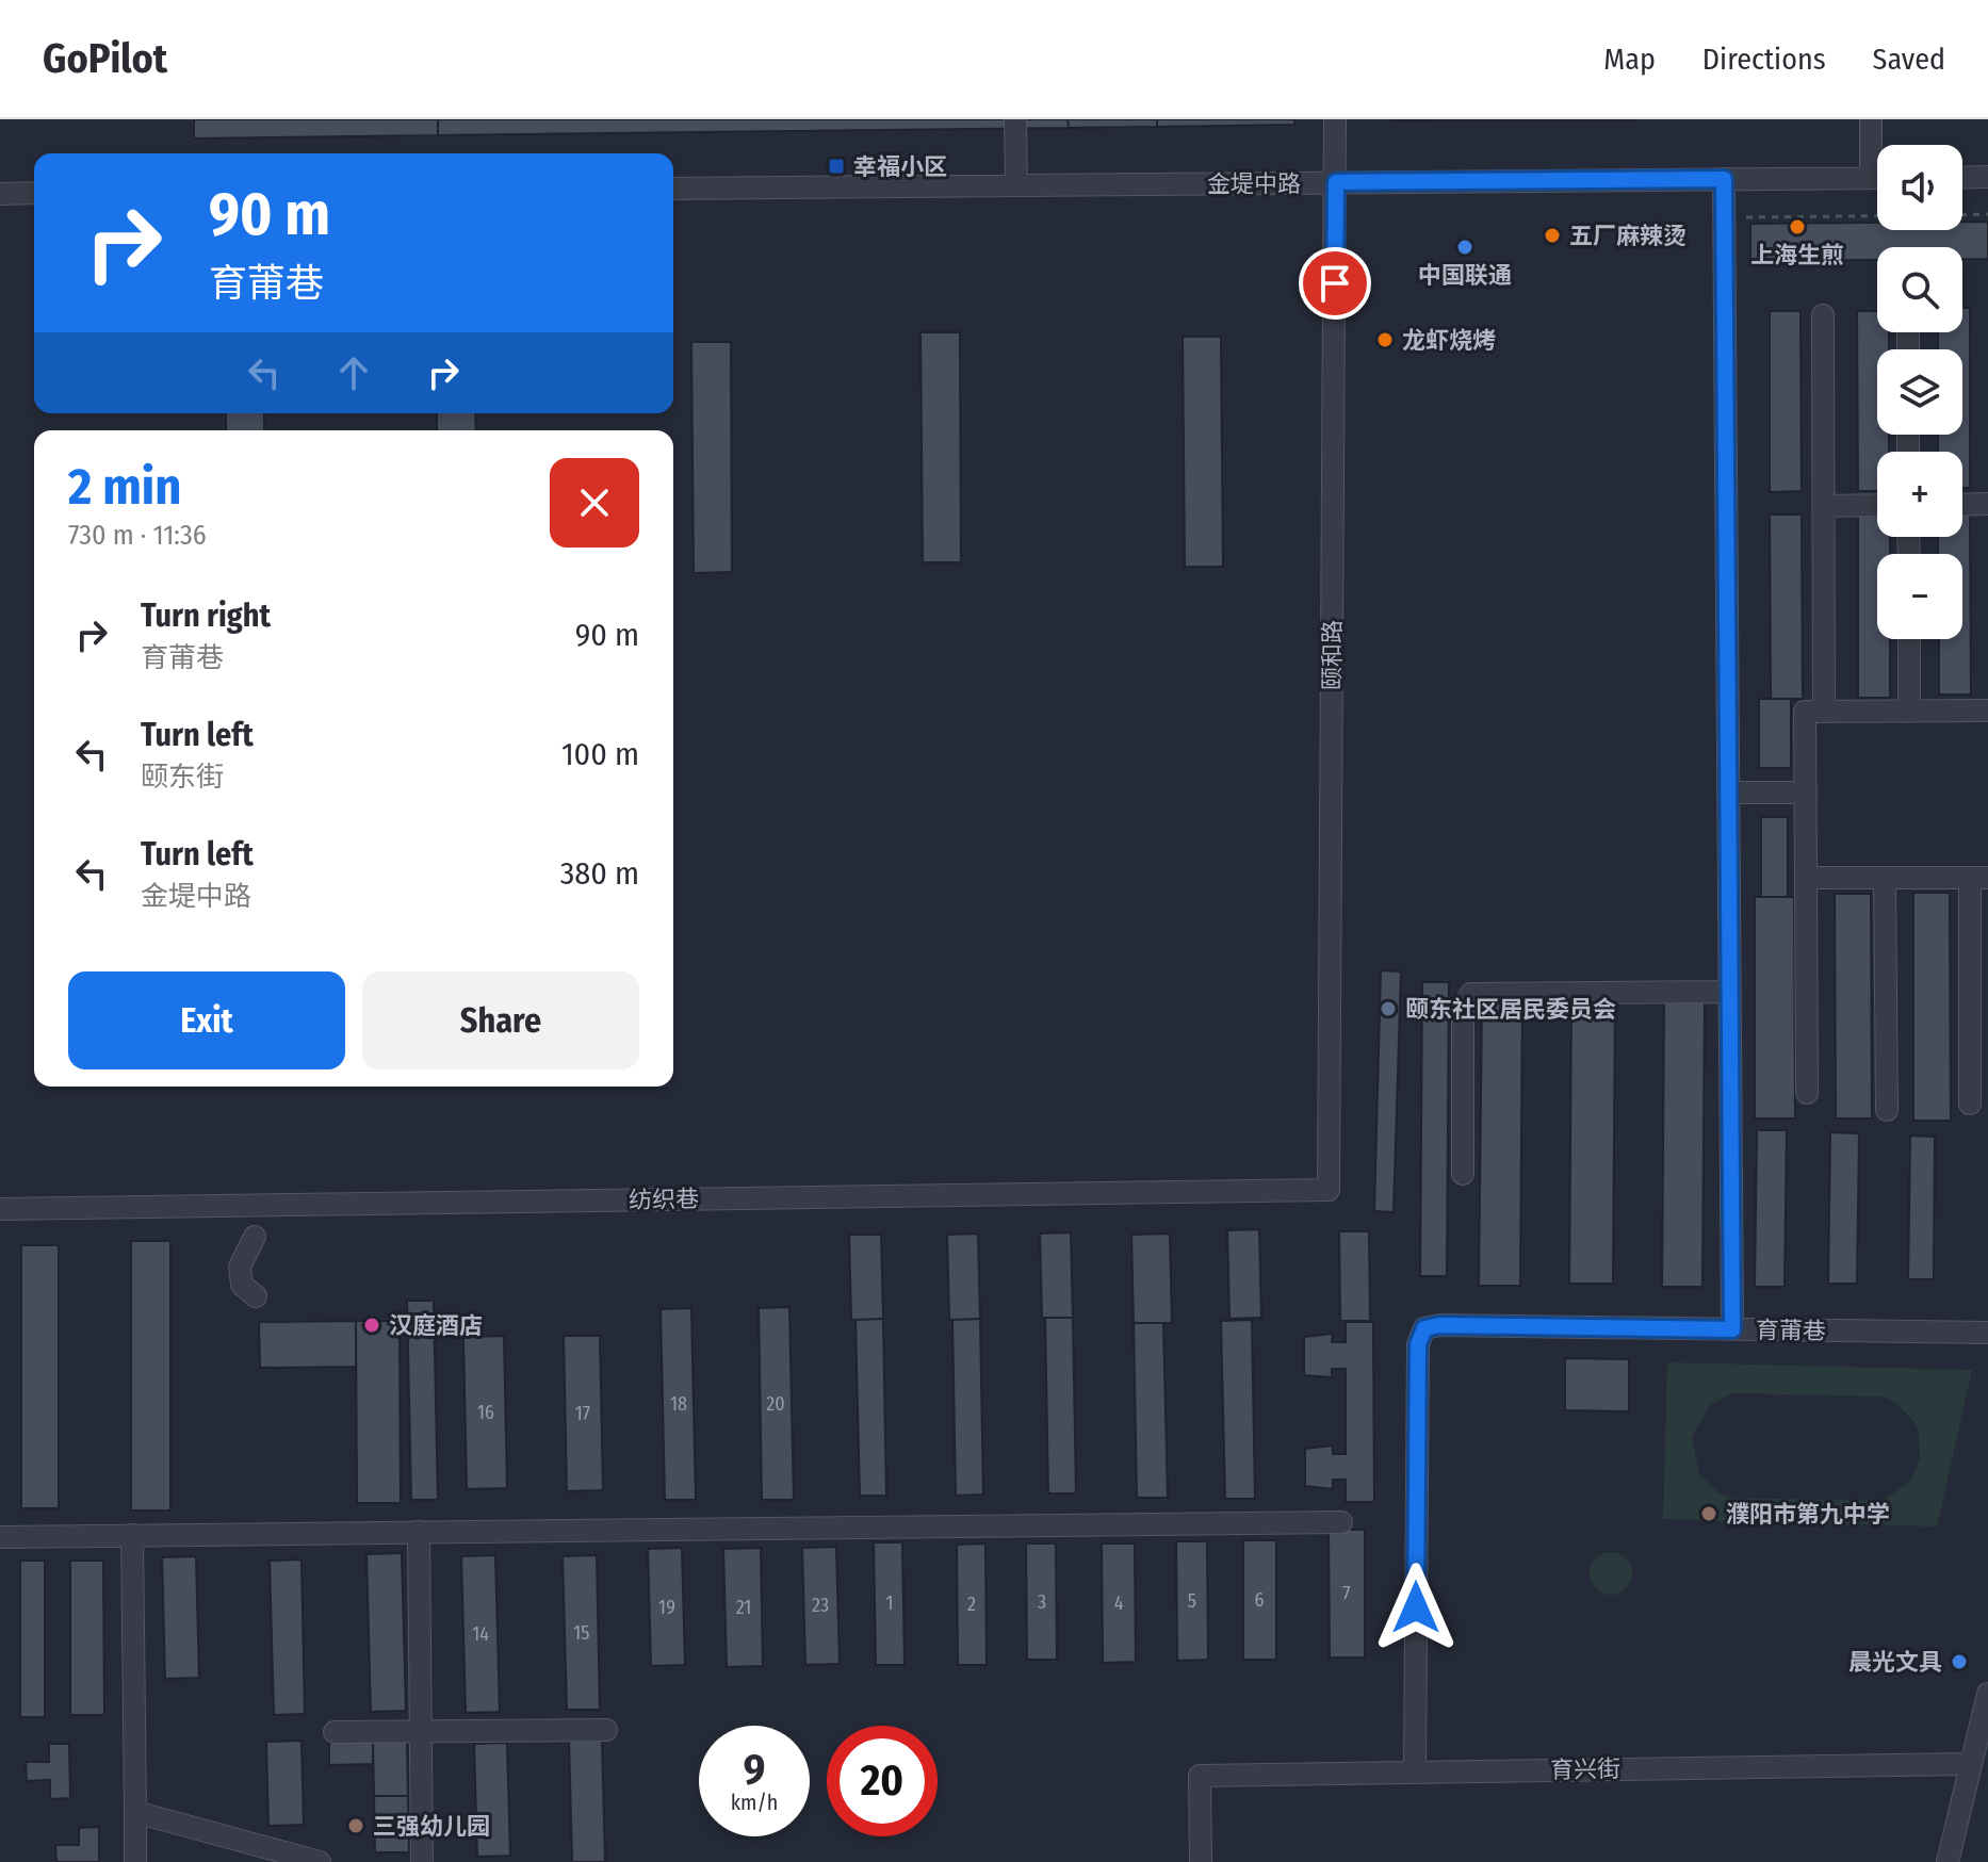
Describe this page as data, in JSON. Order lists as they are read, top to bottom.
{
  "streets": {
    "street": [
      "金堤中路",
      "颐和路",
      "纺织巷",
      "育莆巷",
      "育兴街"
    ]
  },
  "crossings": [
    ["金堤中路", "颐和路"],
    ["颐和路", "纺织巷"],
    ["育莆巷", "育兴街"]
  ],
  "places": {
    "transit": ["幸福小区"],
    "other": [
      "上海生煎",
      "五厂麻辣烫",
      "中国联通",
      "龙虾烧烤",
      "颐东社区居民委员会",
      "汉庭酒店",
      "濮阳市第九中学",
      "晨光文具",
      "三强幼儿园"
    ]
  },
  "house_numbers": [
    "18",
    "20",
    "16",
    "17",
    "7",
    "6",
    "5",
    "3",
    "1",
    "4",
    "2",
    "23",
    "19",
    "21",
    "15",
    "14"
  ],
  "page": {
    "header": "GoPilot",
    "nav": ["Map", "Directions", "Saved"],
    "map_buttons": ["+", "−"],
    "turn": ["90 m", "育莆巷"],
    "heading": ["2 min", "730 m · 11:36"],
    "list": [
      {
        "name": "Turn right",
        "note": "育莆巷",
        "value": "90 m"
      },
      {
        "name": "Turn left",
        "note": "颐东街",
        "value": "100 m"
      },
      {
        "name": "Turn left",
        "note": "金堤中路",
        "value": "380 m"
      }
    ],
    "buttons": ["Exit", "Share"],
    "speed": "9 km/h",
    "limit": "20"
  }
}
